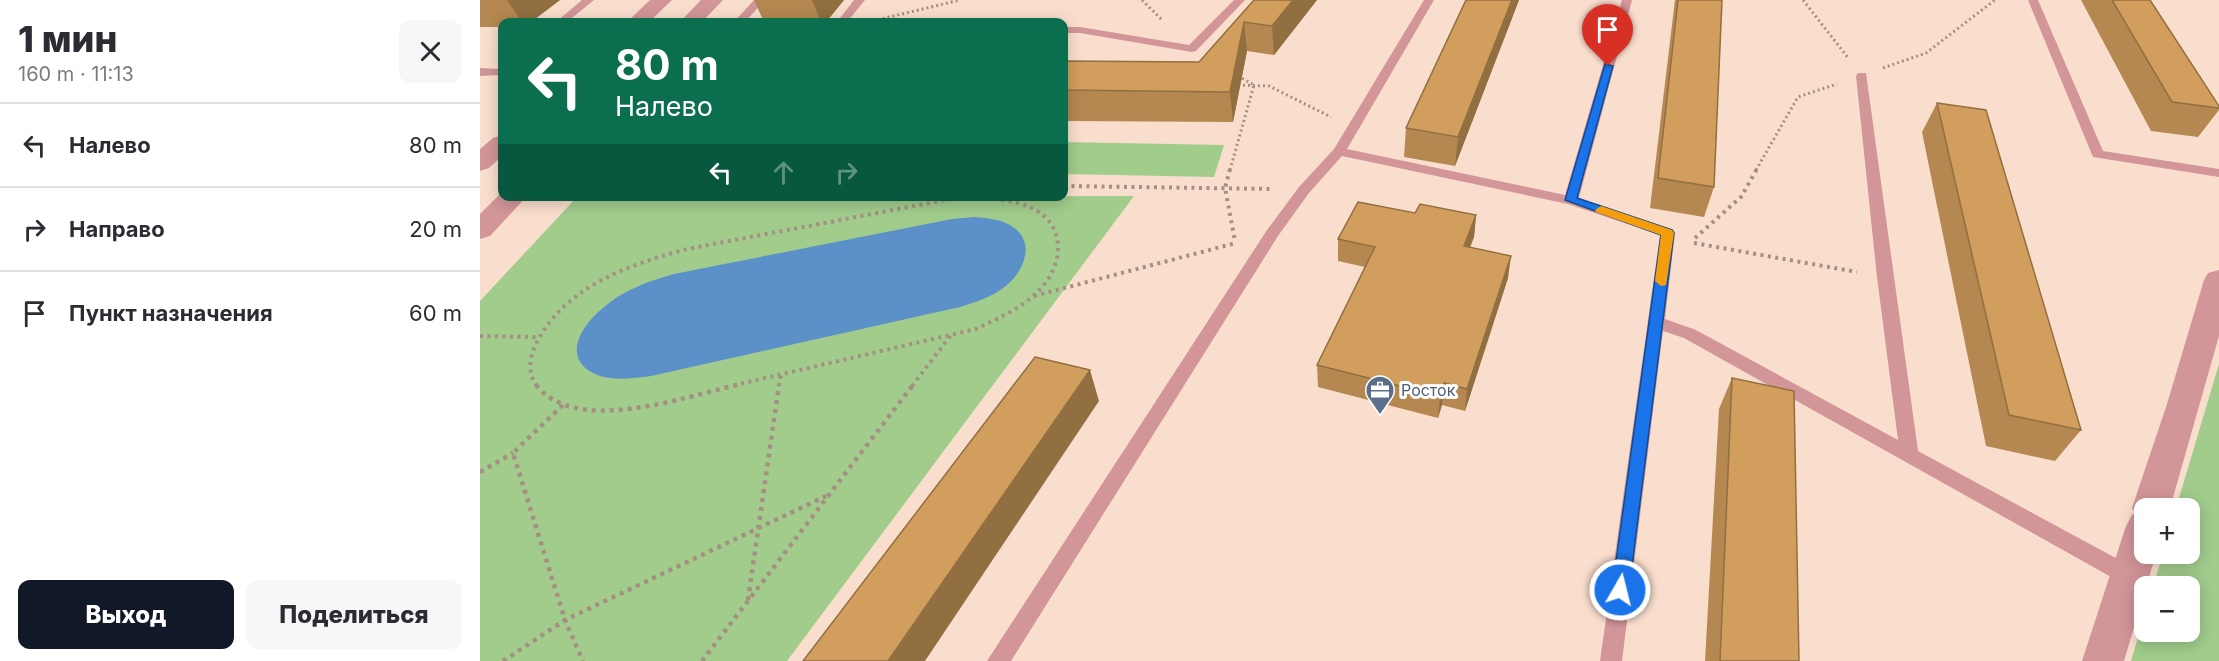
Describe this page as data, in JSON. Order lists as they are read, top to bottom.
{
  "places": {
    "office": ["Росток"]
  },
  "page": {
    "heading": ["1 мин", "160 m · 11:13"],
    "turn": ["80 m", "Налево"],
    "list": [
      {
        "name": "Налево",
        "value": "80 m"
      },
      {
        "name": "Направо",
        "value": "20 m"
      },
      {
        "name": "Пункт назначения",
        "value": "60 m"
      }
    ],
    "map_buttons": ["+", "−"],
    "buttons": ["Выход", "Поделиться"]
  }
}
